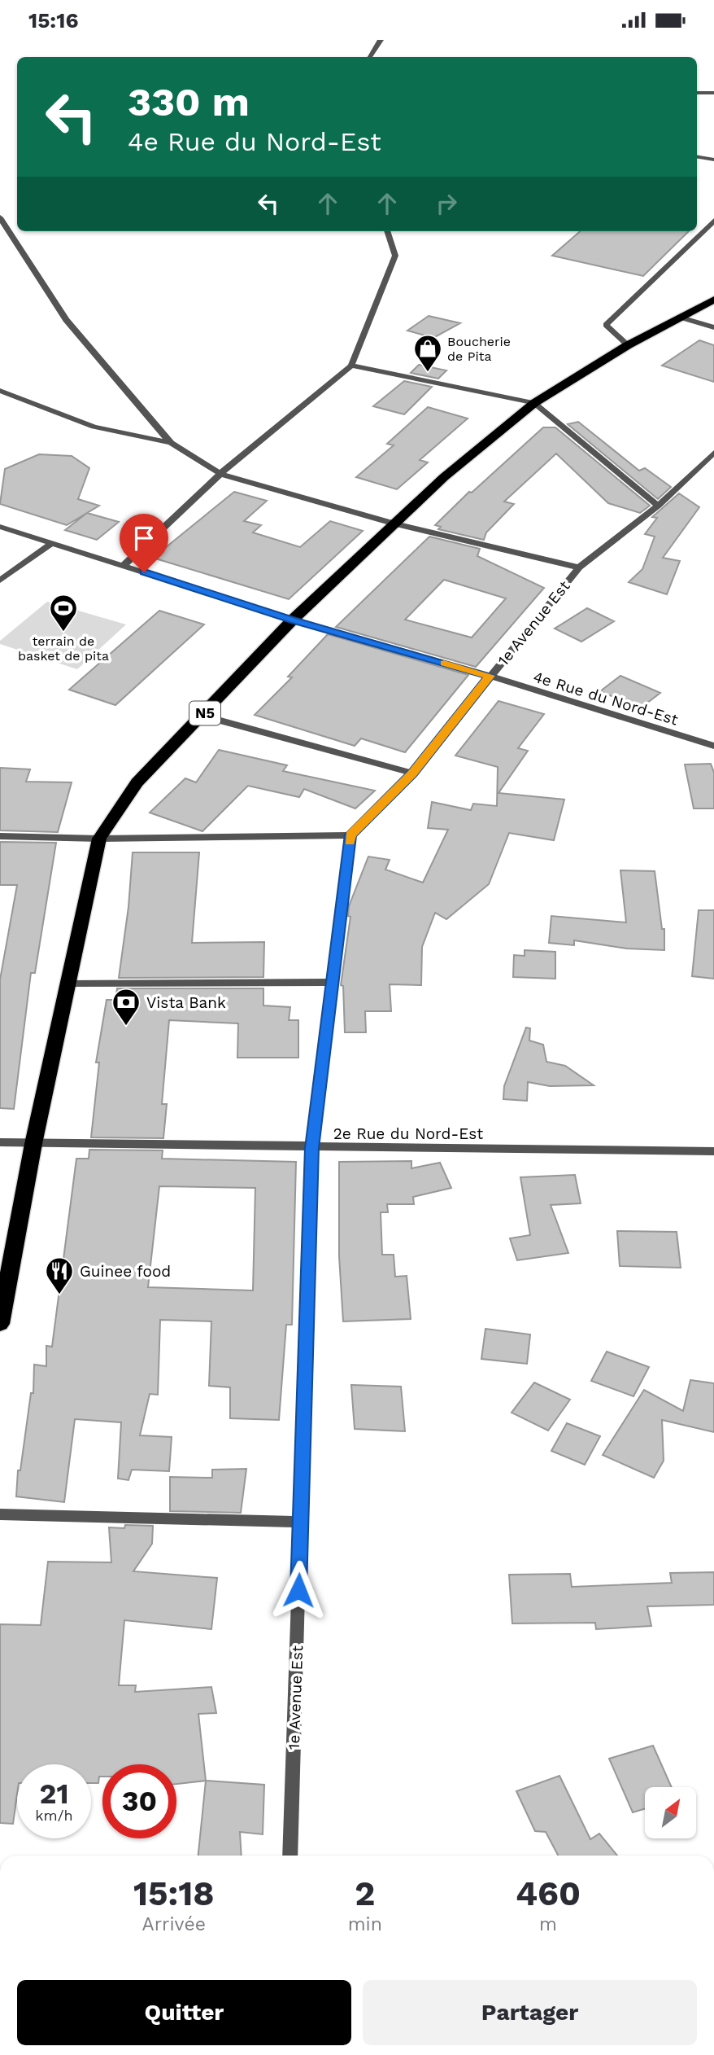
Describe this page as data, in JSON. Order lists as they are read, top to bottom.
{
  "streets": {
    "highway": ["N5"],
    "street": ["1e Avenue Est", "4e Rue du Nord-Est", "2e Rue du Nord-Est"]
  },
  "crossings": [
    ["1e Avenue Est", "4e Rue du Nord-Est"],
    ["1e Avenue Est", "2e Rue du Nord-Est"],
    ["4e Rue du Nord-Est", "N5"],
    ["N5", "2e Rue du Nord-Est"]
  ],
  "places": {
    "shop": ["Boucherie de Pita"],
    "sports": ["terrain de basket de pita"],
    "bank": ["Vista Bank"],
    "restaurant": ["Guinee food"]
  },
  "north": "top right",
  "page": {
    "status": "15:16",
    "turn": ["330 m", "4e Rue du Nord-Est"],
    "speed": "21 km/h",
    "limit": "30",
    "eta": [
      "15:18",
      "Arrivée",
      "2",
      "min",
      "460",
      "m"
    ],
    "buttons": ["Quitter", "Partager"]
  }
}
